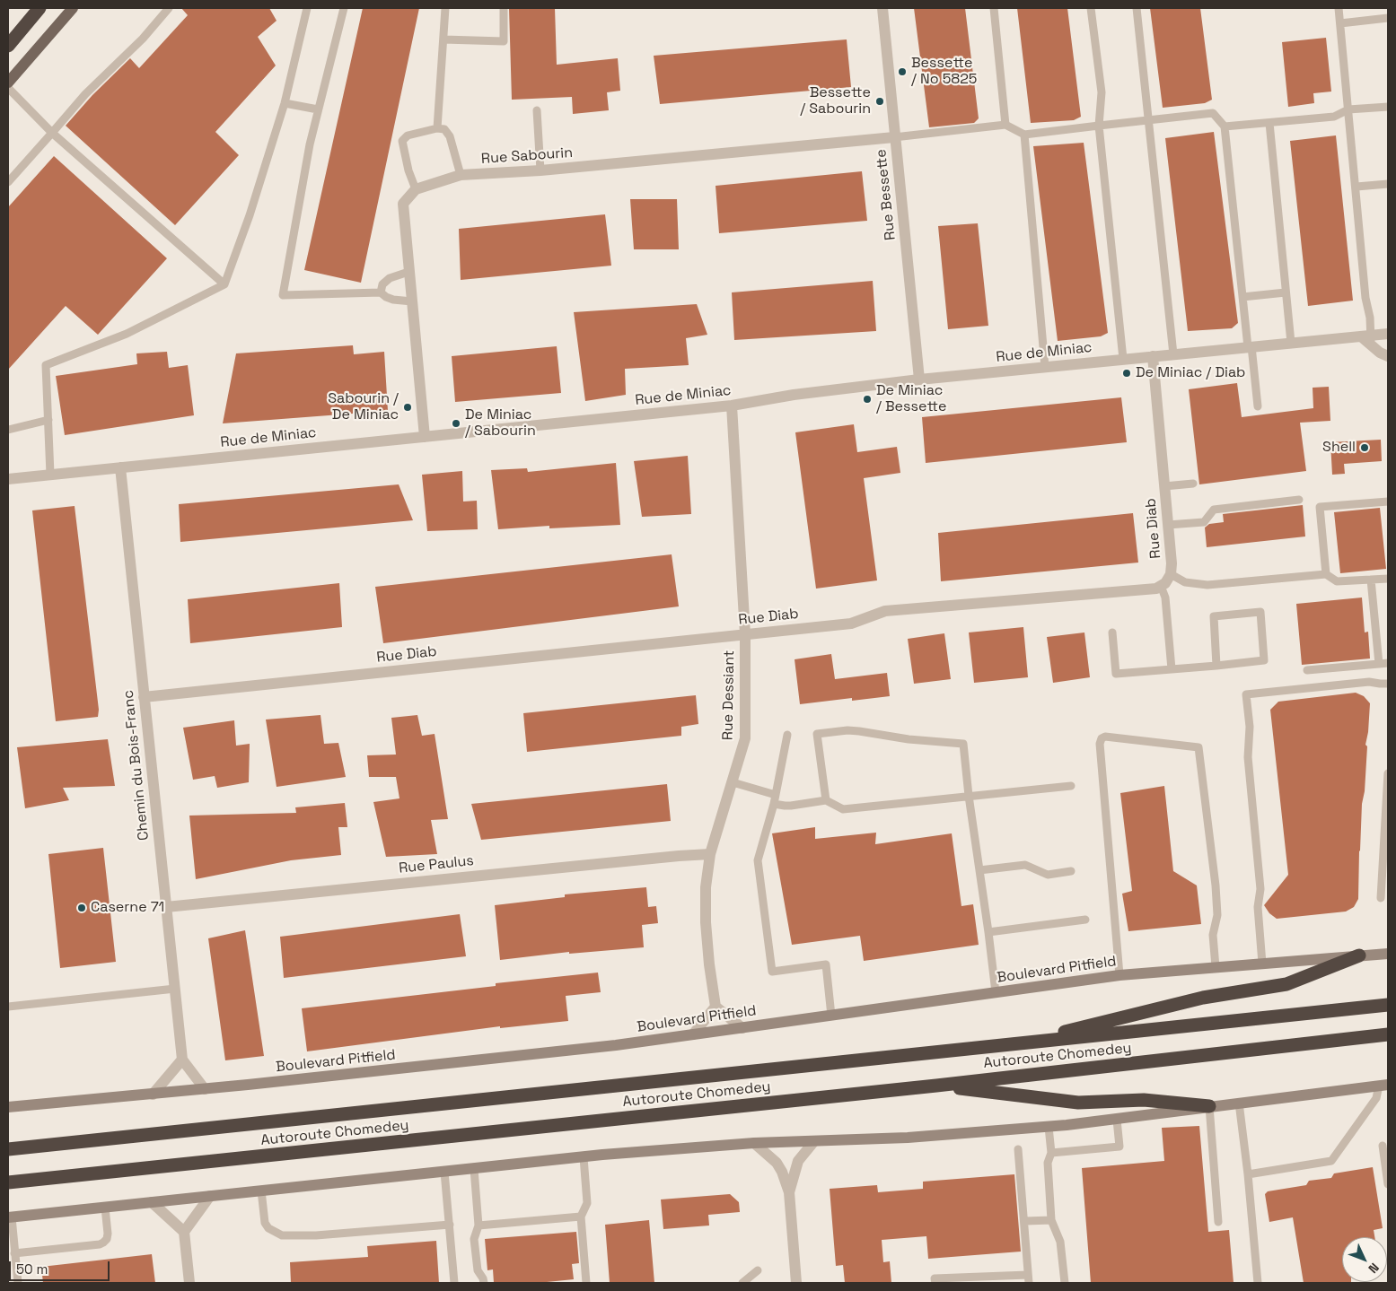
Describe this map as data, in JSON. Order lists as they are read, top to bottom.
{
  "streets": {
    "highway": ["Autoroute Chomedey"],
    "main road": ["Boulevard Pitfield"],
    "street": [
      "Rue Sabourin",
      "Rue Bessette",
      "Rue de Miniac",
      "Rue Diab",
      "Rue Dessiant",
      "Chemin du Bois-Franc",
      "Rue Paulus"
    ]
  },
  "crossings": [
    ["Rue Sabourin", "Rue Bessette"],
    ["Rue Bessette", "Rue de Miniac"],
    ["Rue de Miniac", "Rue Diab"],
    ["Rue de Miniac", "Rue Dessiant"],
    ["Rue de Miniac", "Chemin du Bois-Franc"],
    ["Rue Diab", "Rue Dessiant"],
    ["Rue Diab", "Chemin du Bois-Franc"],
    ["Rue Dessiant", "Rue Paulus"],
    ["Chemin du Bois-Franc", "Rue Paulus"]
  ],
  "places": [
    "Bessette / No 5825",
    "Bessette / Sabourin",
    "De Miniac / Diab",
    "De Miniac / Bessette",
    "Sabourin / De Miniac",
    "De Miniac / Sabourin",
    "Shell",
    "Caserne 71"
  ],
  "scale_bar": "50 m",
  "north": "bottom right"
}
